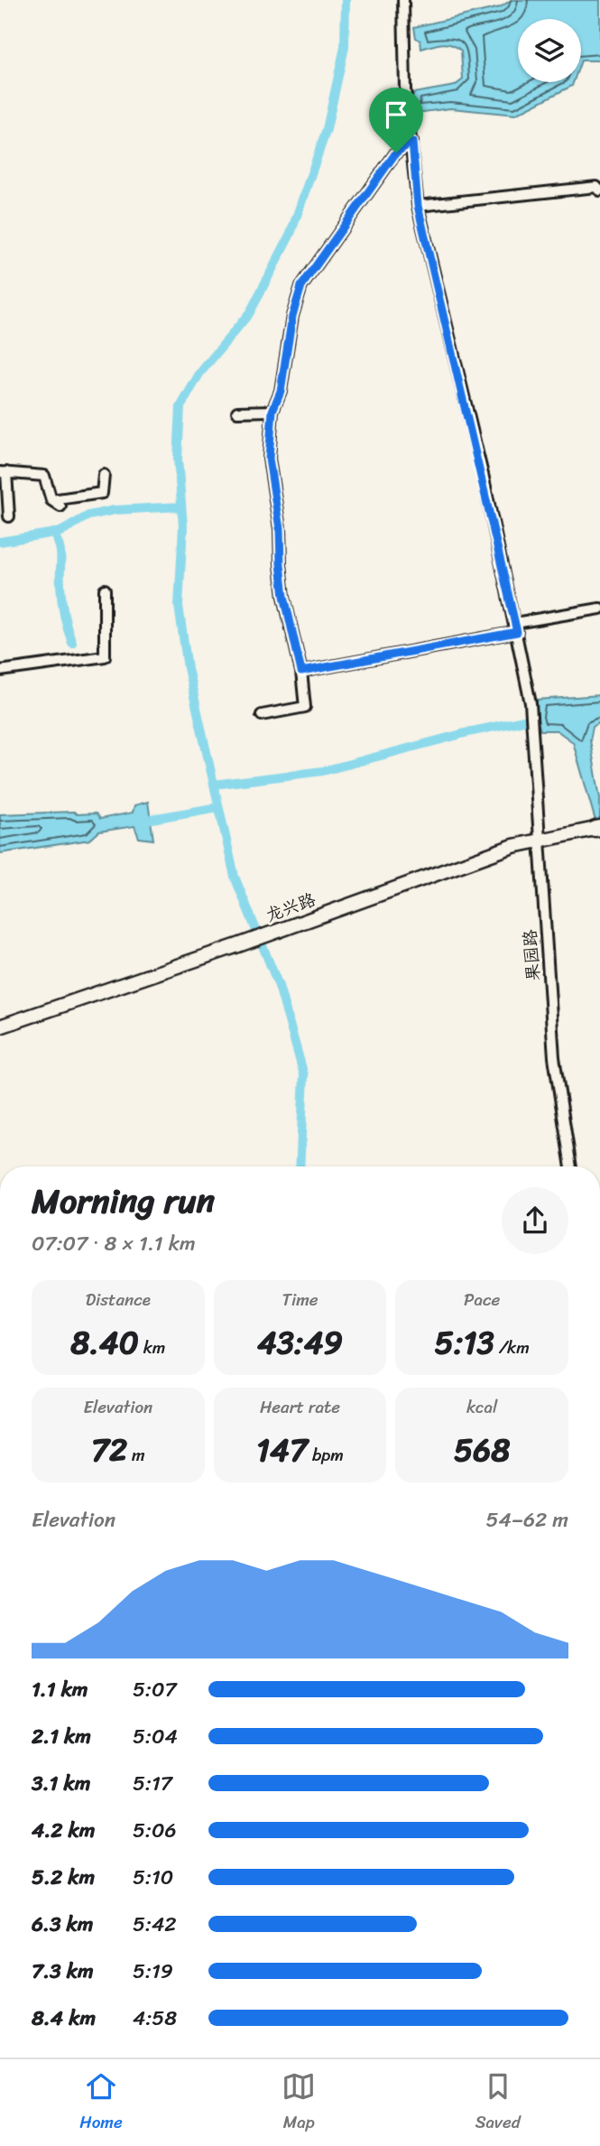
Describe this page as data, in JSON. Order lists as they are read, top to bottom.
{
  "streets": {
    "street": ["龙兴路", "果园路"]
  },
  "crossings": [
    ["龙兴路", "果园路"]
  ],
  "page": {
    "heading": ["Morning run", "07:07 · 8 × 1.1 km"],
    "stats": [
      ["Distance", "8.40 km"],
      ["Time", "43:49"],
      ["Pace", "5:13 /km"],
      ["Elevation", "72 m"],
      ["Heart rate", "147 bpm"],
      ["kcal", "568"]
    ],
    "chart": ["Elevation", "54–62 m"],
    "list": [
      {
        "name": "1.1 km",
        "note": "5:07"
      },
      {
        "name": "2.1 km",
        "note": "5:04"
      },
      {
        "name": "3.1 km",
        "note": "5:17"
      },
      {
        "name": "4.2 km",
        "note": "5:06"
      },
      {
        "name": "5.2 km",
        "note": "5:10"
      },
      {
        "name": "6.3 km",
        "note": "5:42"
      },
      {
        "name": "7.3 km",
        "note": "5:19"
      },
      {
        "name": "8.4 km",
        "note": "4:58"
      }
    ],
    "tabs": ["Home", "Map", "Saved"]
  }
}
